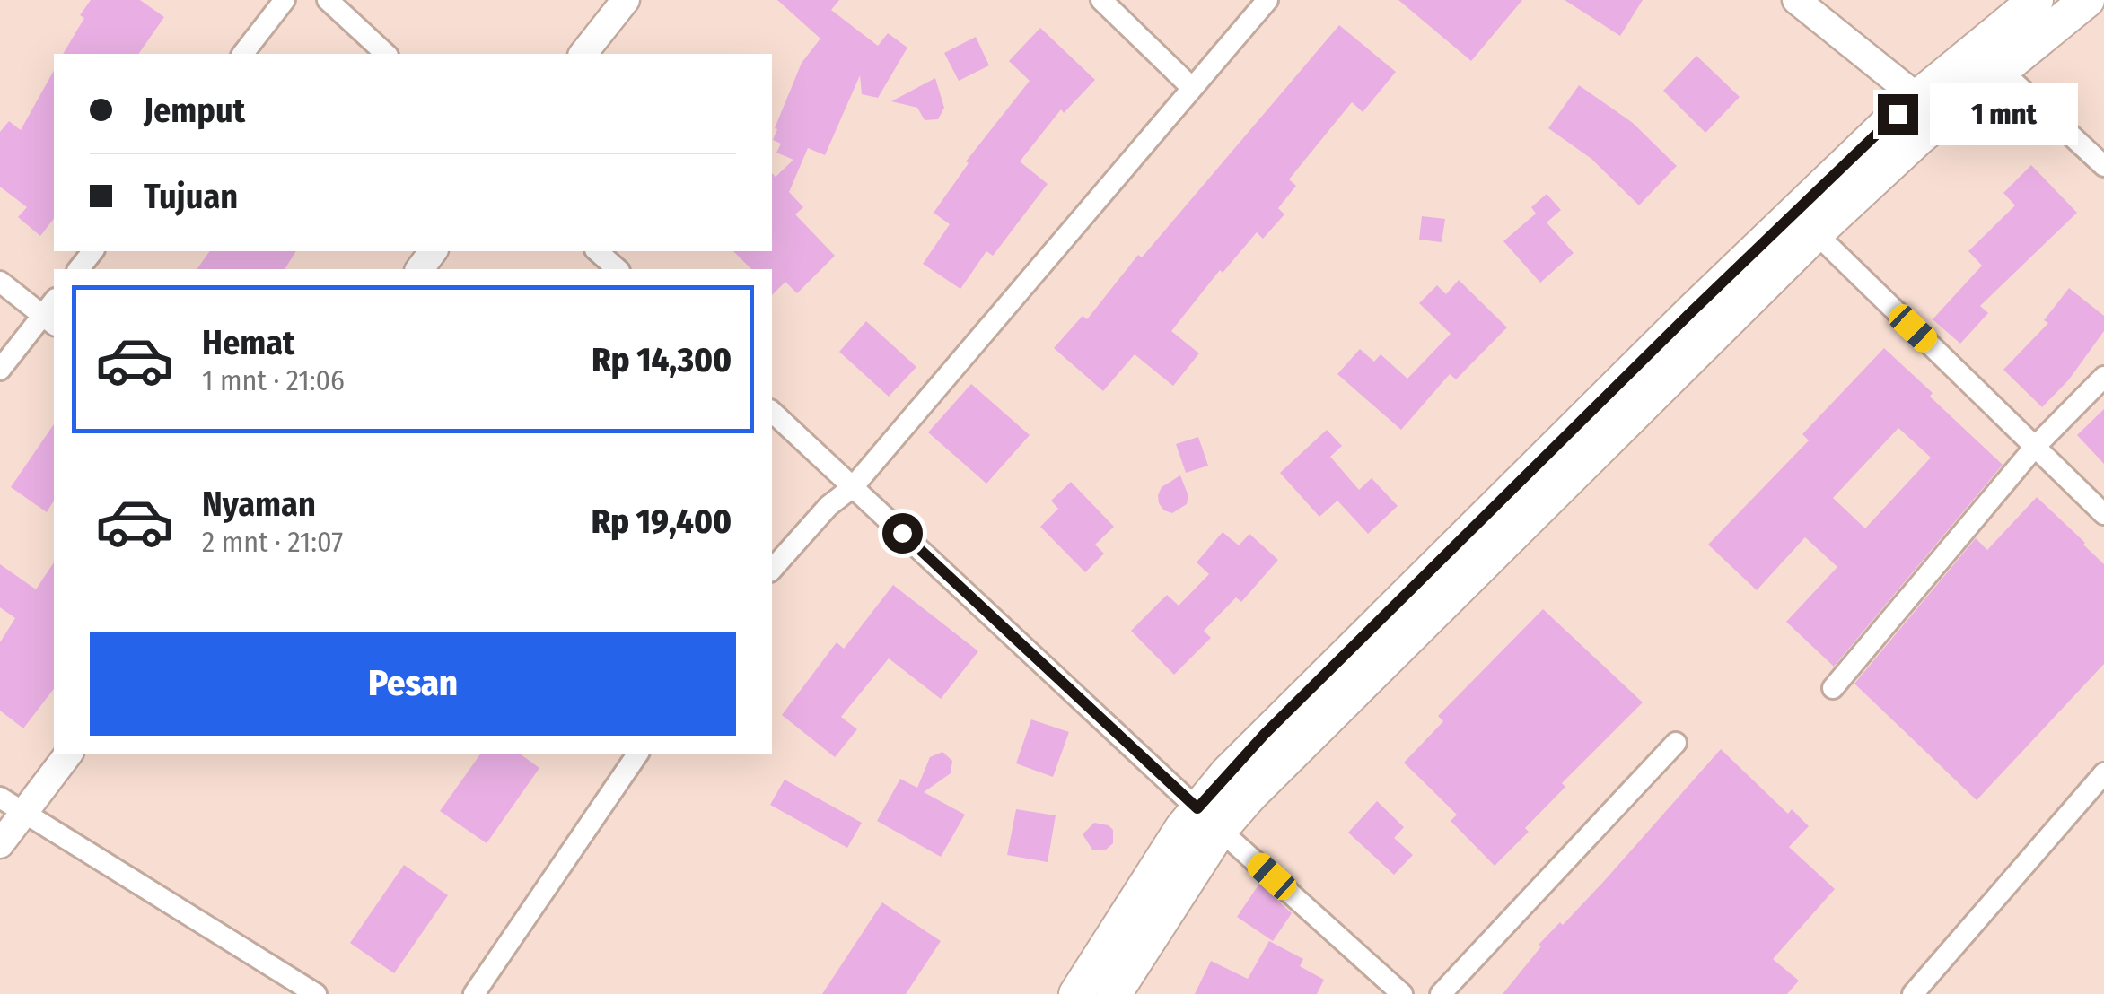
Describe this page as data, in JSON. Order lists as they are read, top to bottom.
{
  "page": {
    "banner": ["Jemput", "Tujuan"],
    "bubble": "1 mnt",
    "list": [
      {
        "name": "Hemat",
        "note": "1 mnt · 21:06",
        "value": "Rp 14,300"
      },
      {
        "name": "Nyaman",
        "note": "2 mnt · 21:07",
        "value": "Rp 19,400"
      }
    ],
    "buttons": "Pesan"
  }
}
